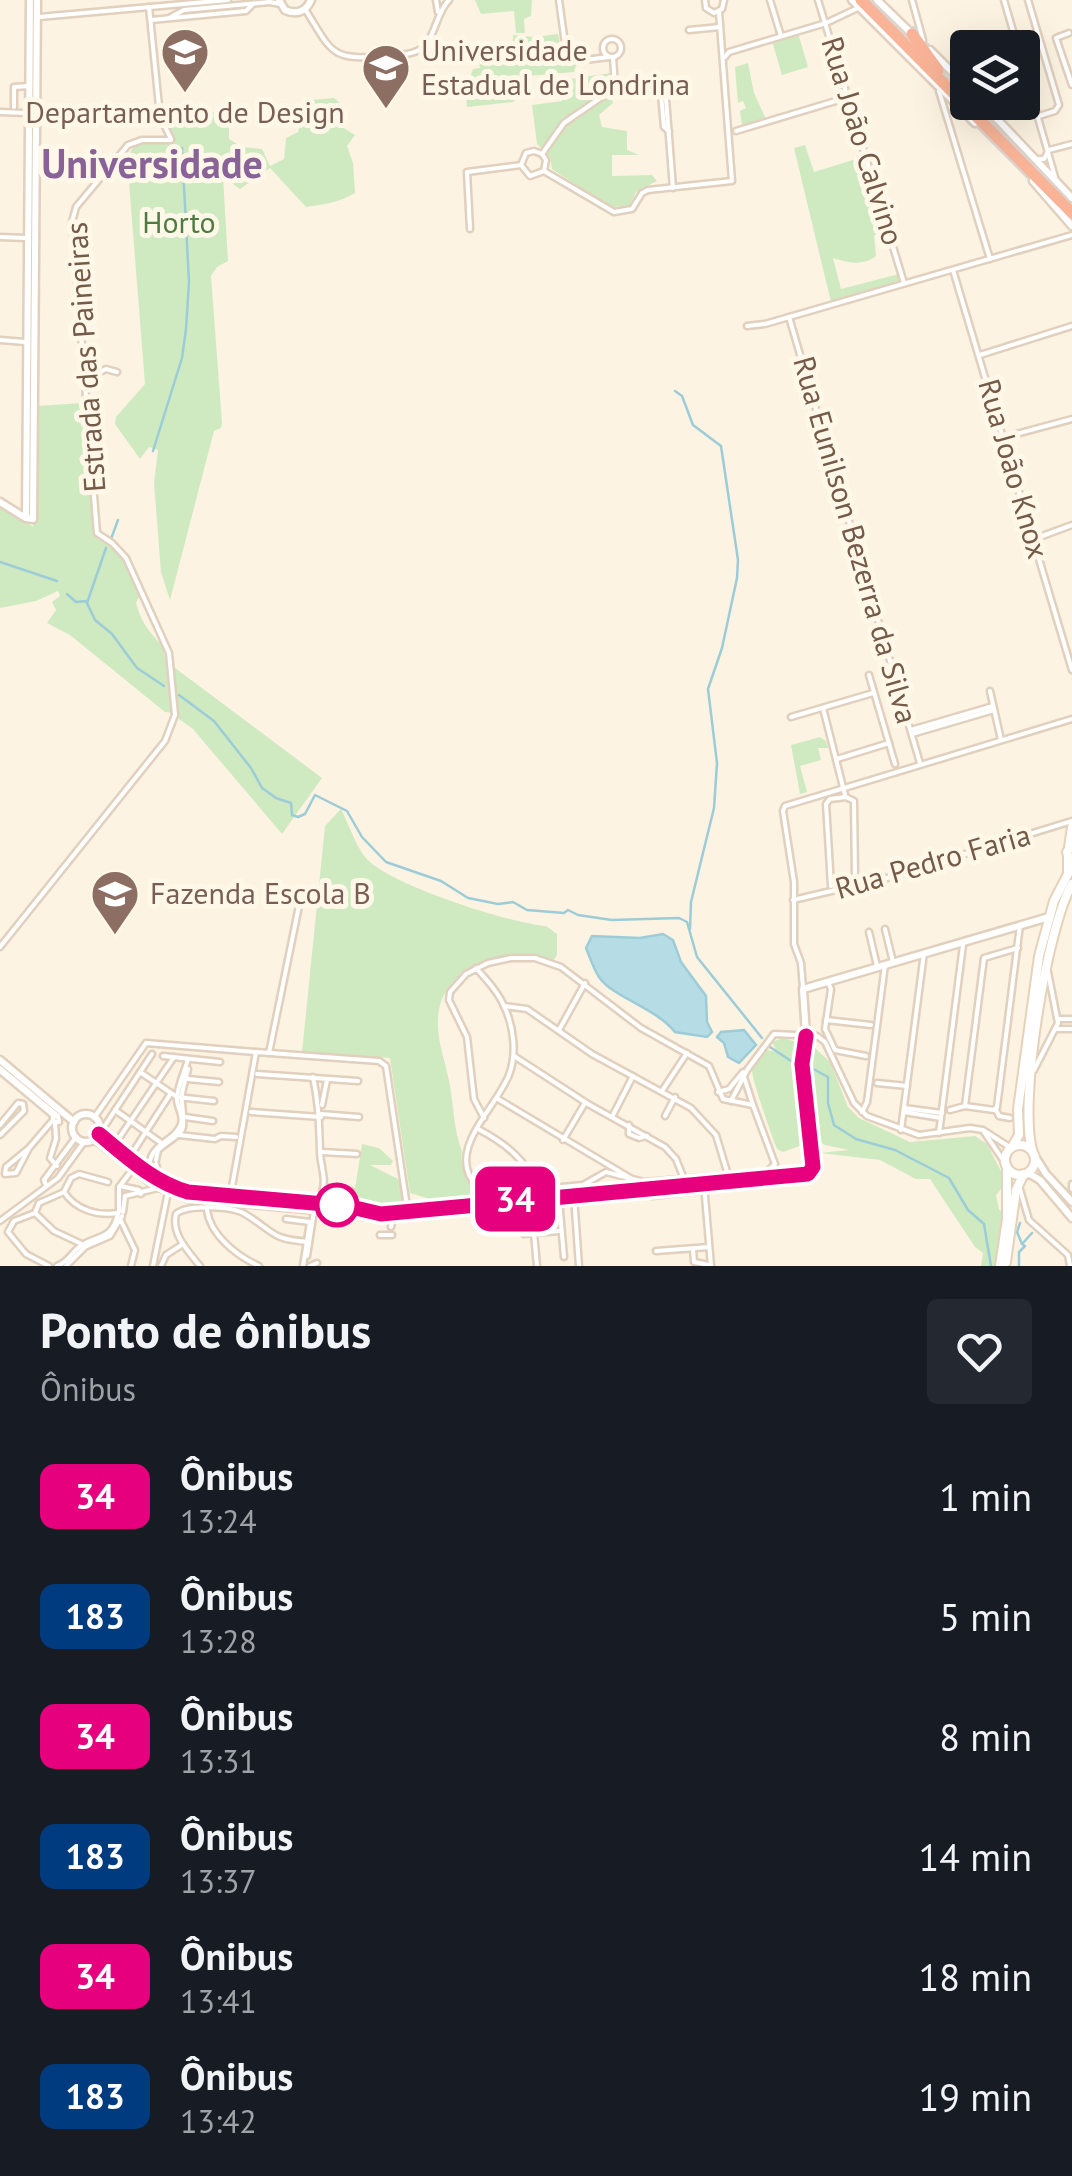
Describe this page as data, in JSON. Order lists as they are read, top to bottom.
{
  "streets": {
    "street": [
      "Rua João Calvino",
      "Estrada das Paineiras",
      "Rua João Knox",
      "Rua Eunilson Bezerra da Silva",
      "Rua Pedro Faria"
    ]
  },
  "districts": ["Universidade"],
  "parks": ["Horto"],
  "places": {
    "school or university": ["Departamento de Design", "Universidade Estadual de Londrina", "Fazenda Escola B"]
  },
  "lines": ["bus line 34"],
  "page": {
    "on_map": "34",
    "heading": ["Ponto de ônibus", "Ônibus"],
    "list": [
      {
        "mark": "34",
        "name": "Ônibus",
        "note": "13:24",
        "value": "1 min"
      },
      {
        "mark": "183",
        "name": "Ônibus",
        "note": "13:28",
        "value": "5 min"
      },
      {
        "mark": "34",
        "name": "Ônibus",
        "note": "13:31",
        "value": "8 min"
      },
      {
        "mark": "183",
        "name": "Ônibus",
        "note": "13:37",
        "value": "14 min"
      },
      {
        "mark": "34",
        "name": "Ônibus",
        "note": "13:41",
        "value": "18 min"
      },
      {
        "mark": "183",
        "name": "Ônibus",
        "note": "13:42",
        "value": "19 min"
      }
    ]
  }
}
